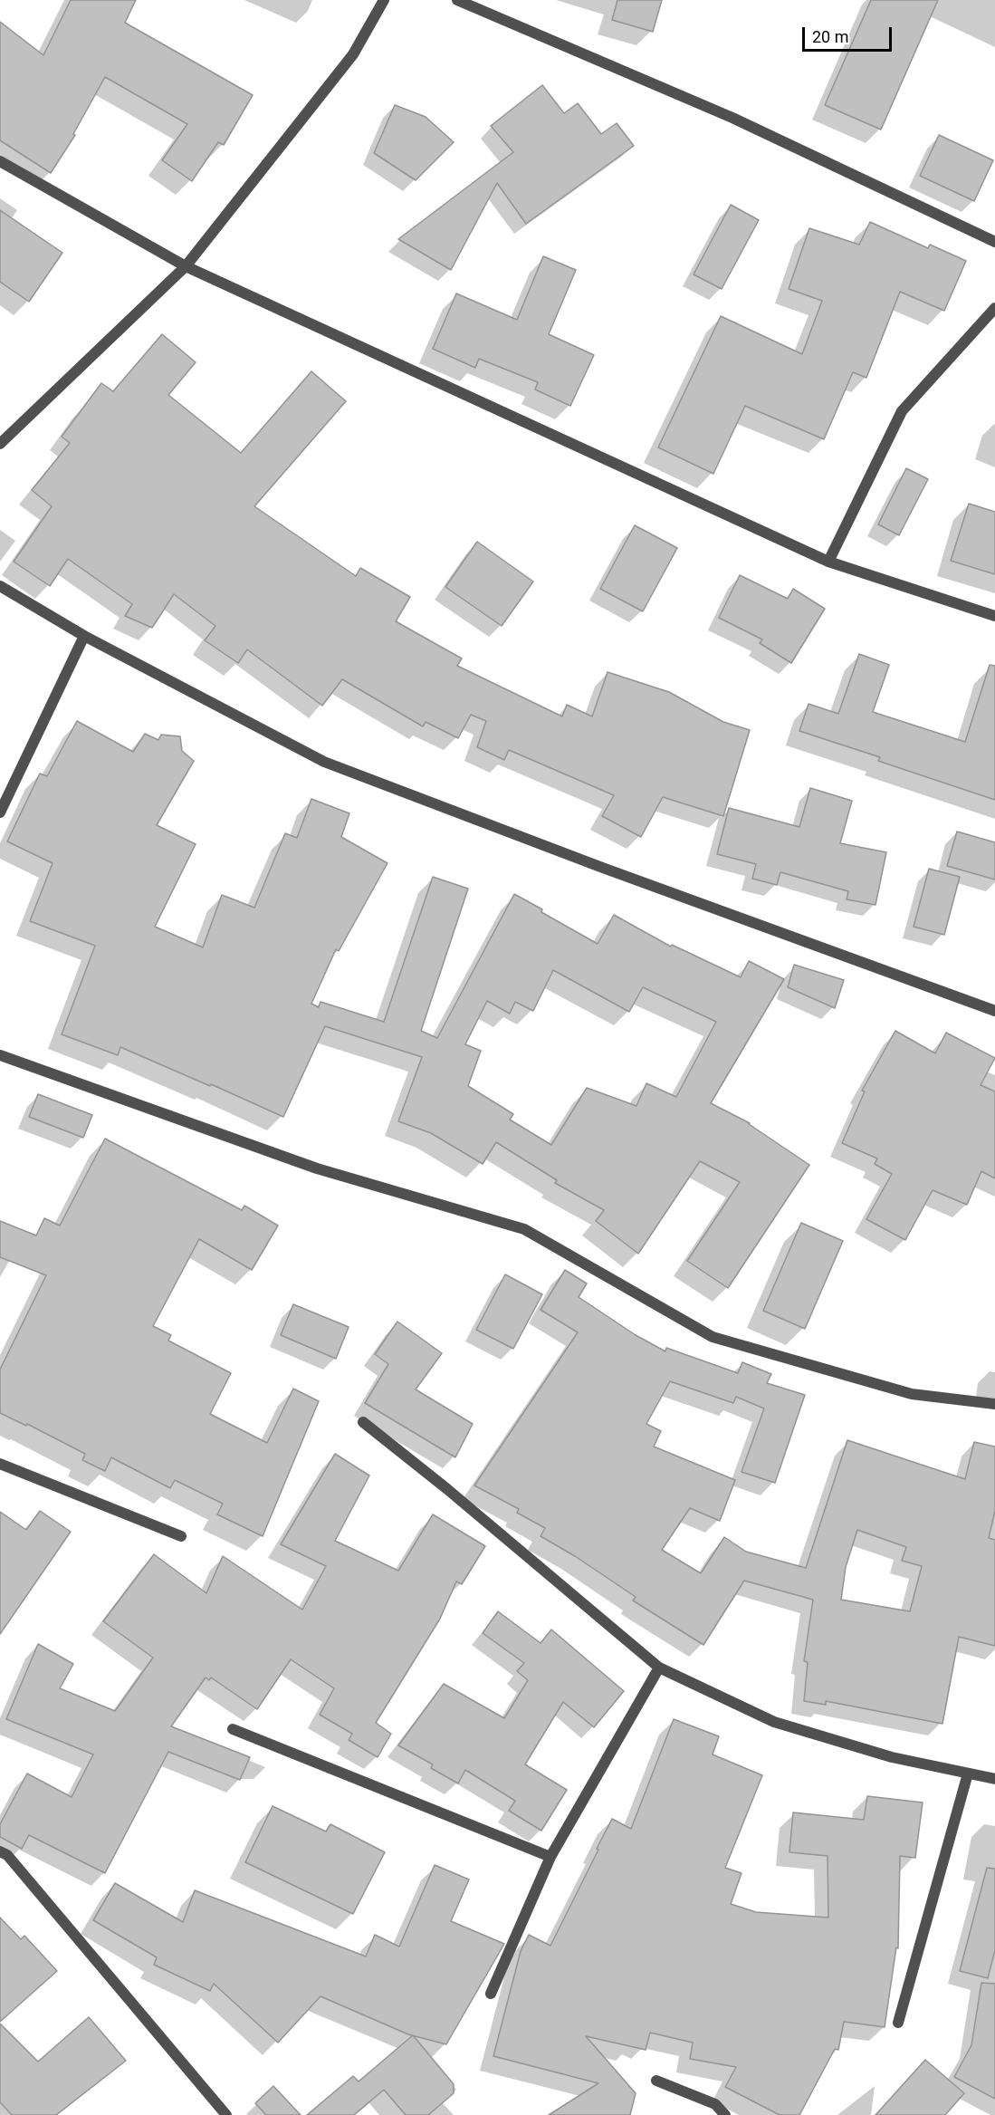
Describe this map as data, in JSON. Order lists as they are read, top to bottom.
{
  "scale_bar": "20 m"
}
